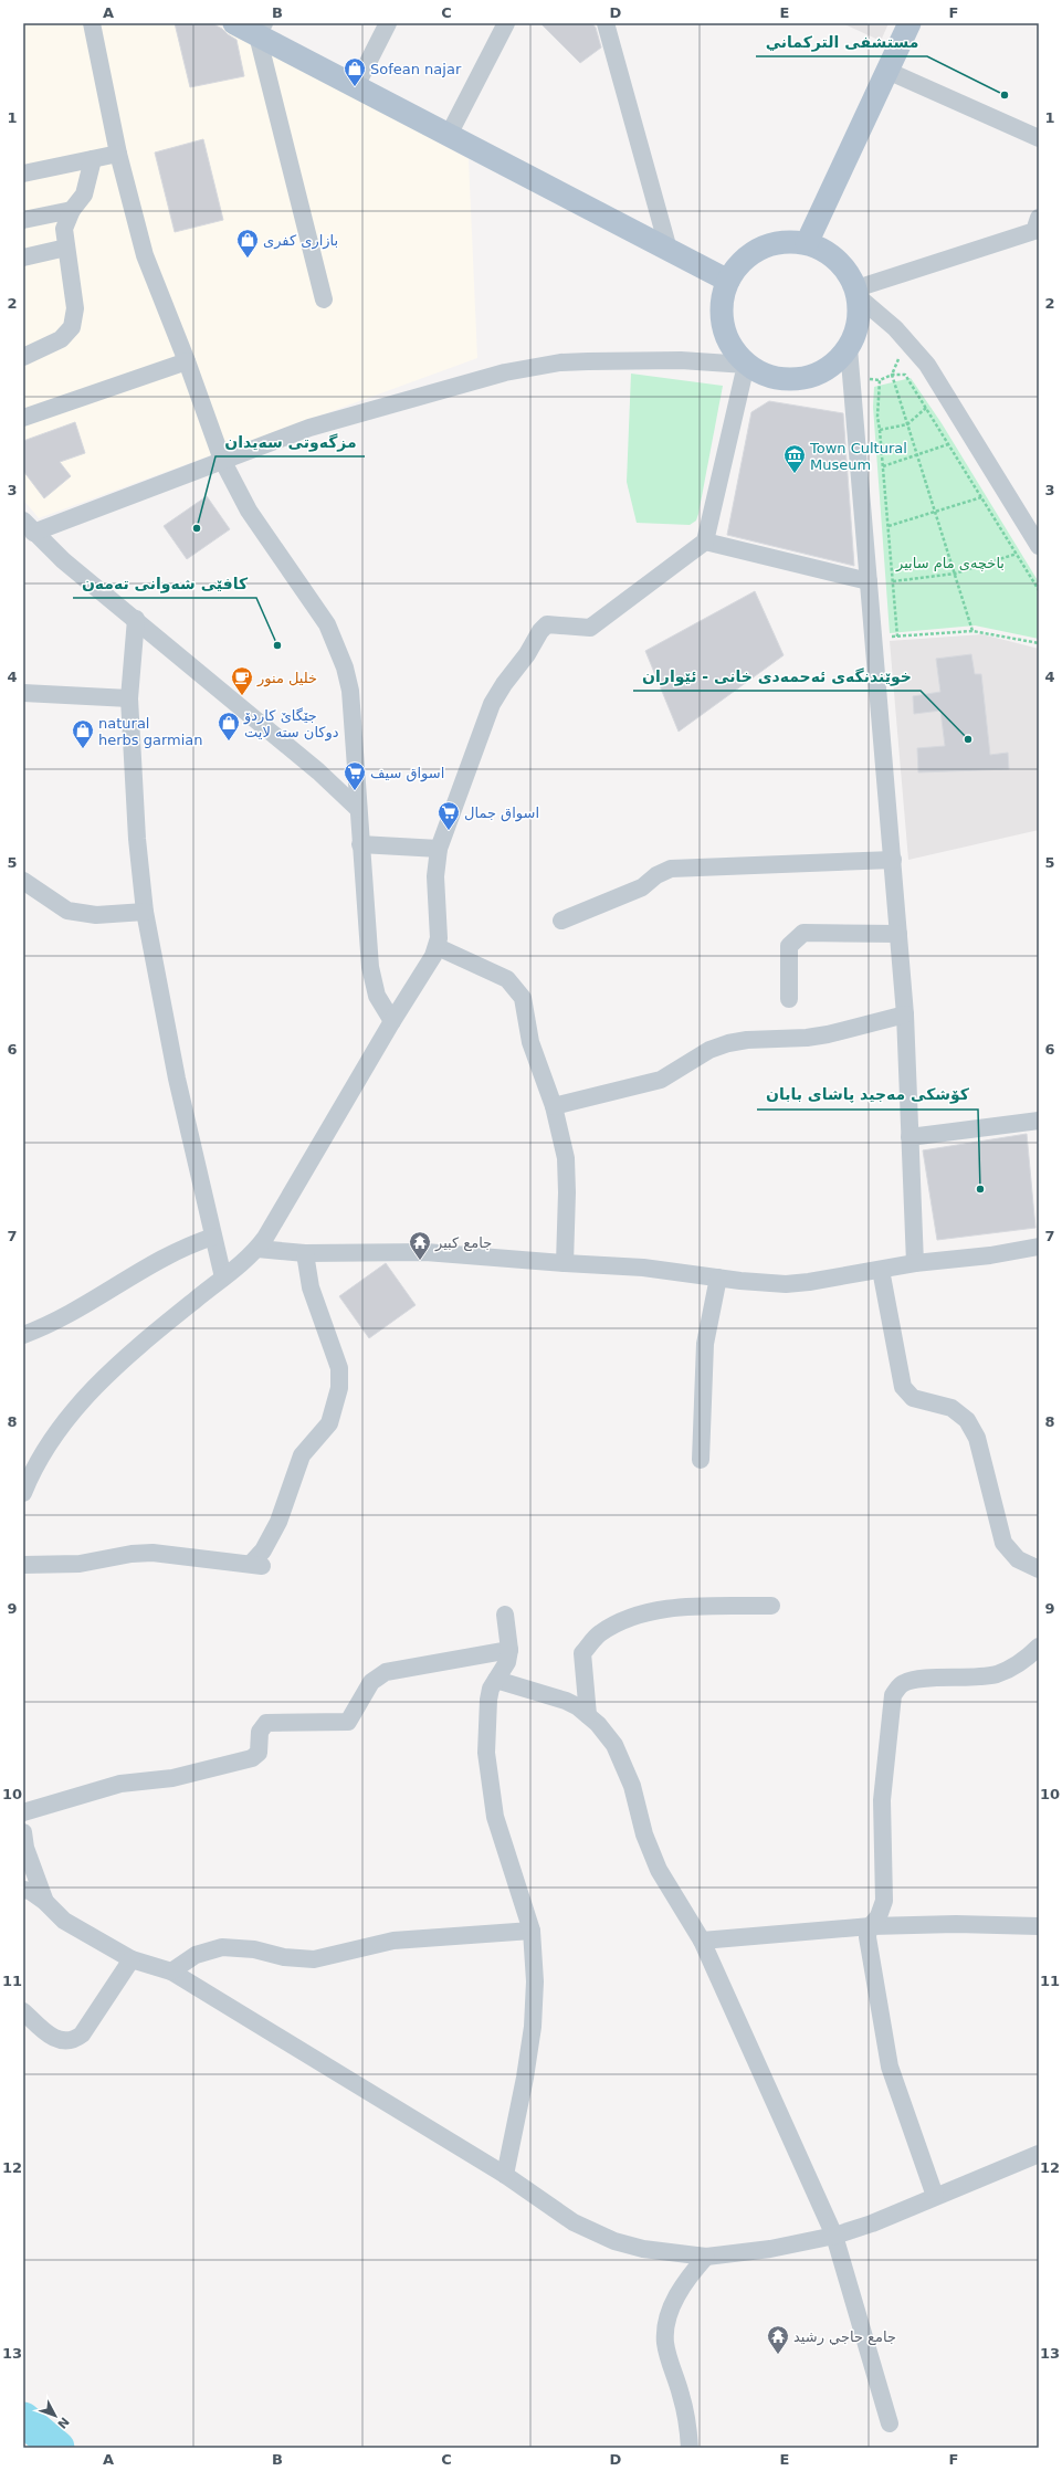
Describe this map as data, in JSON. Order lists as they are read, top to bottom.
{
  "parks": ["باخچەی مام سابیر"],
  "places": {
    "shop": [
      "Sofean najar",
      "بازاری کفری",
      "جێگاێ کاردۆ دوکان ستە لایت",
      "natural herbs garmian"
    ],
    "other": [
      "مستشفى التركماني",
      "مزگەوتی سەیدان",
      "کافێی شەوانی تەمەن",
      "خوێندنگەی ئەحمەدی خانی - ئێواران",
      "کۆشکی مەجید پاشای بابان"
    ],
    "museum": ["Town Cultural Museum"],
    "cafe": ["خلیل منور"],
    "supermarket": ["اسواق سيف", "اسواق جمال"],
    "temple": ["جامع كبير", "جامع حاجي رشيد"]
  },
  "north": "bottom right",
  "grid": {
    "columns": [
      "A",
      "B",
      "C",
      "D",
      "E",
      "F"
    ],
    "rows": [
      "1",
      "2",
      "3",
      "4",
      "5",
      "6",
      "7",
      "8",
      "9",
      "10",
      "11",
      "12",
      "13"
    ]
  }
}
